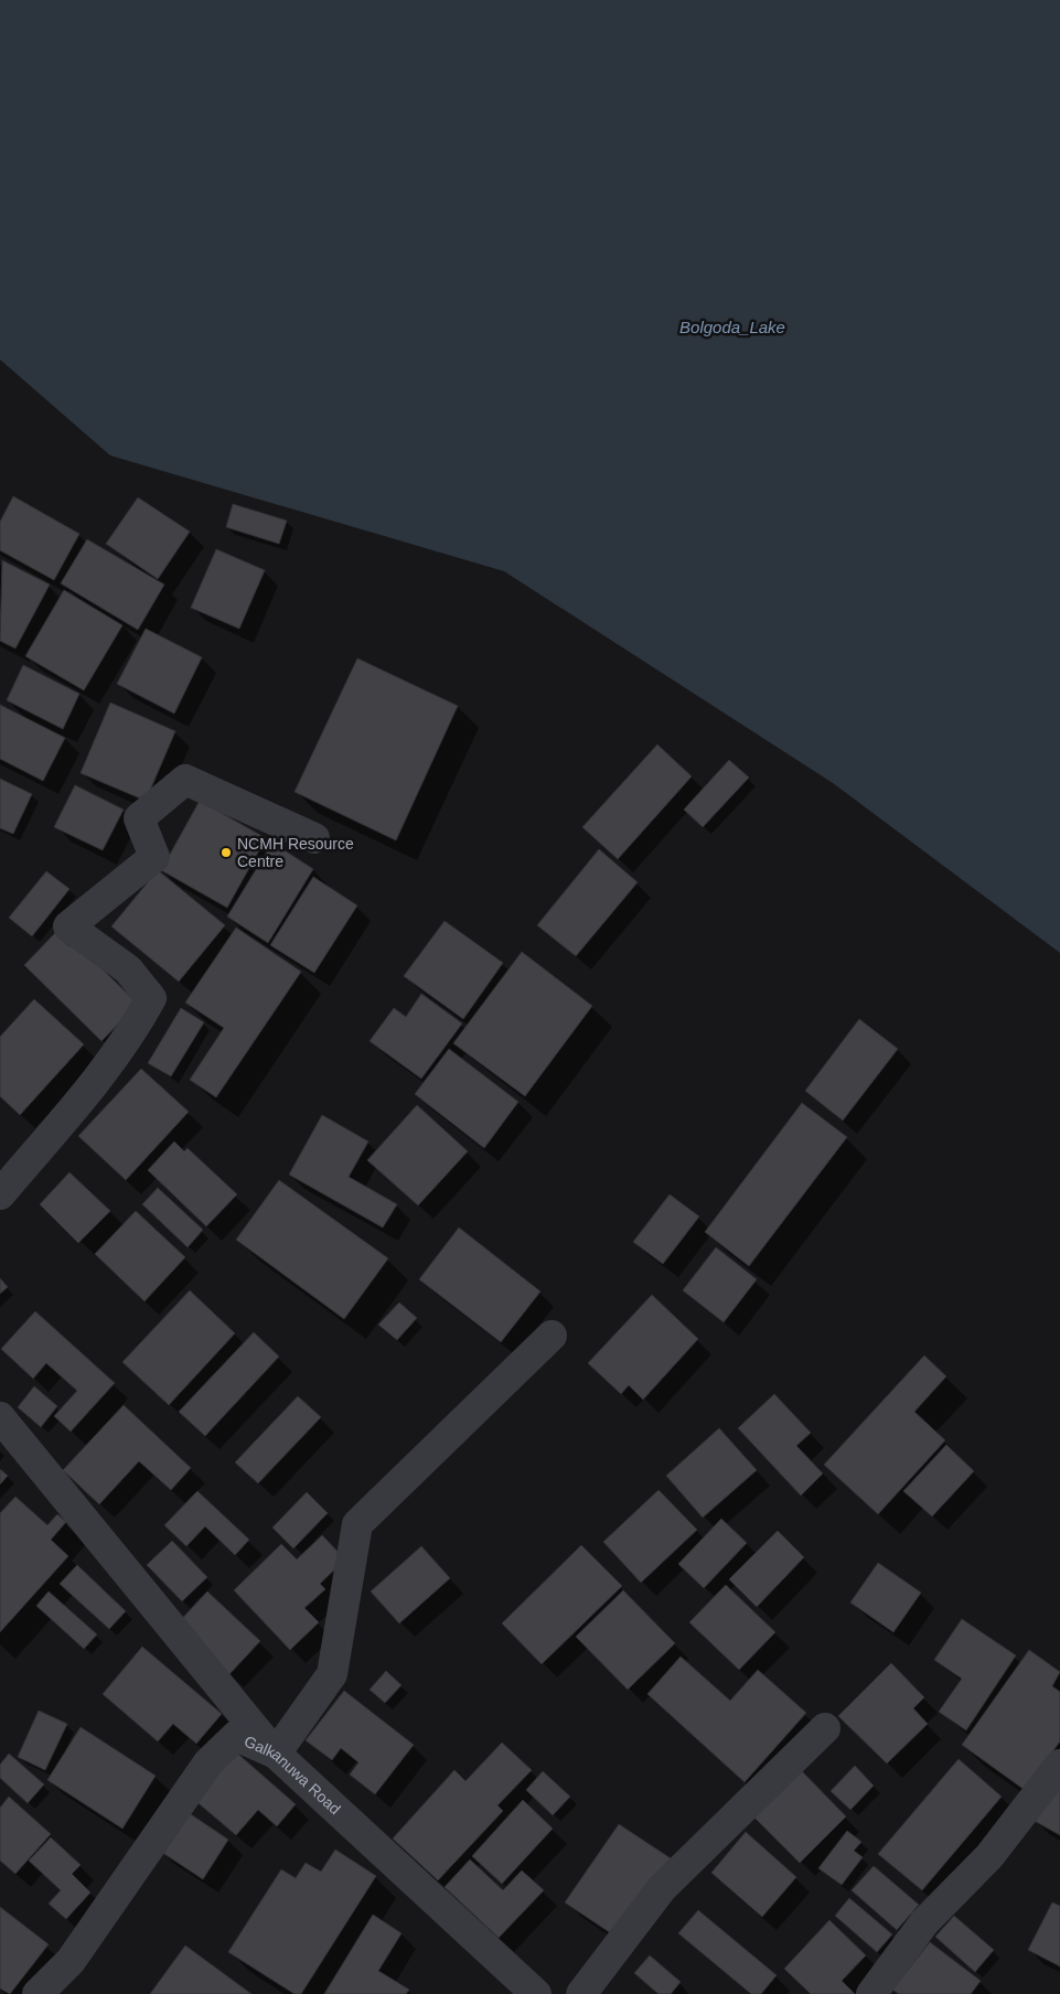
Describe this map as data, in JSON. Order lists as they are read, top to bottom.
{
  "streets": {
    "street": ["Galkanuwa Road"]
  },
  "water": ["Bolgoda_Lake"],
  "places": ["NCMH Resource Centre"]
}
